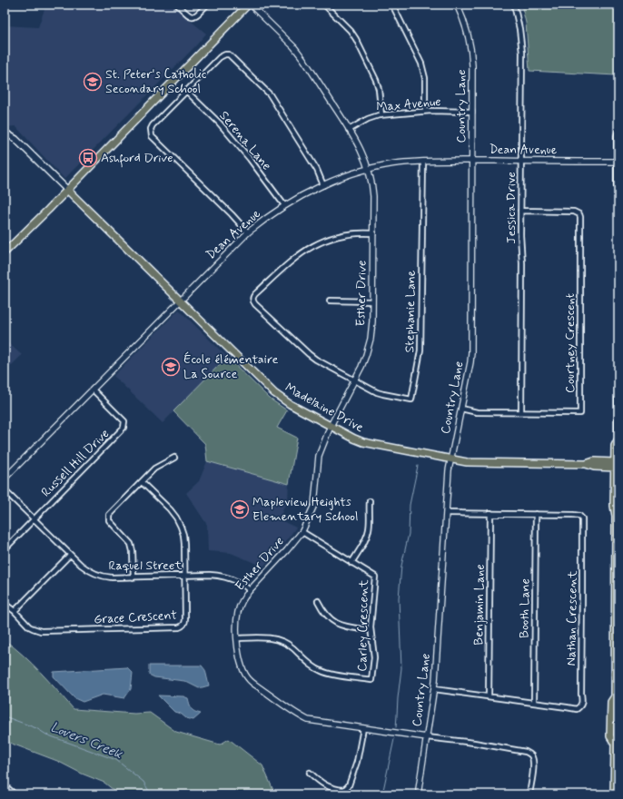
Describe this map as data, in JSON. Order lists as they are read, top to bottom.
{
  "streets": {
    "main road": ["Madelaine Drive"],
    "street": [
      "Max Avenue",
      "Country Lane",
      "Serena Lane",
      "Dean Avenue",
      "Jessica Drive",
      "Esther Drive",
      "Stephanie Lane",
      "Courtney Crescent",
      "Russell Hill Drive",
      "Raquel Street",
      "Benjamin Lane",
      "Booth Lane",
      "Grace Crescent",
      "Nathan Crescent",
      "Carley Crescent"
    ]
  },
  "crossings": [
    ["Max Avenue", "Country Lane"],
    ["Max Avenue", "Esther Drive"],
    ["Country Lane", "Dean Avenue"],
    ["Country Lane", "Esther Drive"],
    ["Country Lane", "Courtney Crescent"],
    ["Country Lane", "Madelaine Drive"],
    ["Country Lane", "Nathan Crescent"],
    ["Serena Lane", "Dean Avenue"],
    ["Dean Avenue", "Jessica Drive"],
    ["Dean Avenue", "Esther Drive"],
    ["Dean Avenue", "Stephanie Lane"],
    ["Dean Avenue", "Madelaine Drive"],
    ["Dean Avenue", "Russell Hill Drive"],
    ["Jessica Drive", "Courtney Crescent"],
    ["Esther Drive", "Stephanie Lane"],
    ["Esther Drive", "Madelaine Drive"],
    ["Esther Drive", "Raquel Street"],
    ["Esther Drive", "Carley Crescent"],
    ["Russell Hill Drive", "Raquel Street"],
    ["Raquel Street", "Grace Crescent"],
    ["Benjamin Lane", "Nathan Crescent"],
    ["Booth Lane", "Nathan Crescent"]
  ],
  "water": ["Lovers Creek"],
  "places": {
    "school or university": ["St. Peter's Catholic Secondary School", "École élémentaire La Source", "Mapleview Heights Elementary School"],
    "bus stop": ["Ashford Drive"]
  }
}
